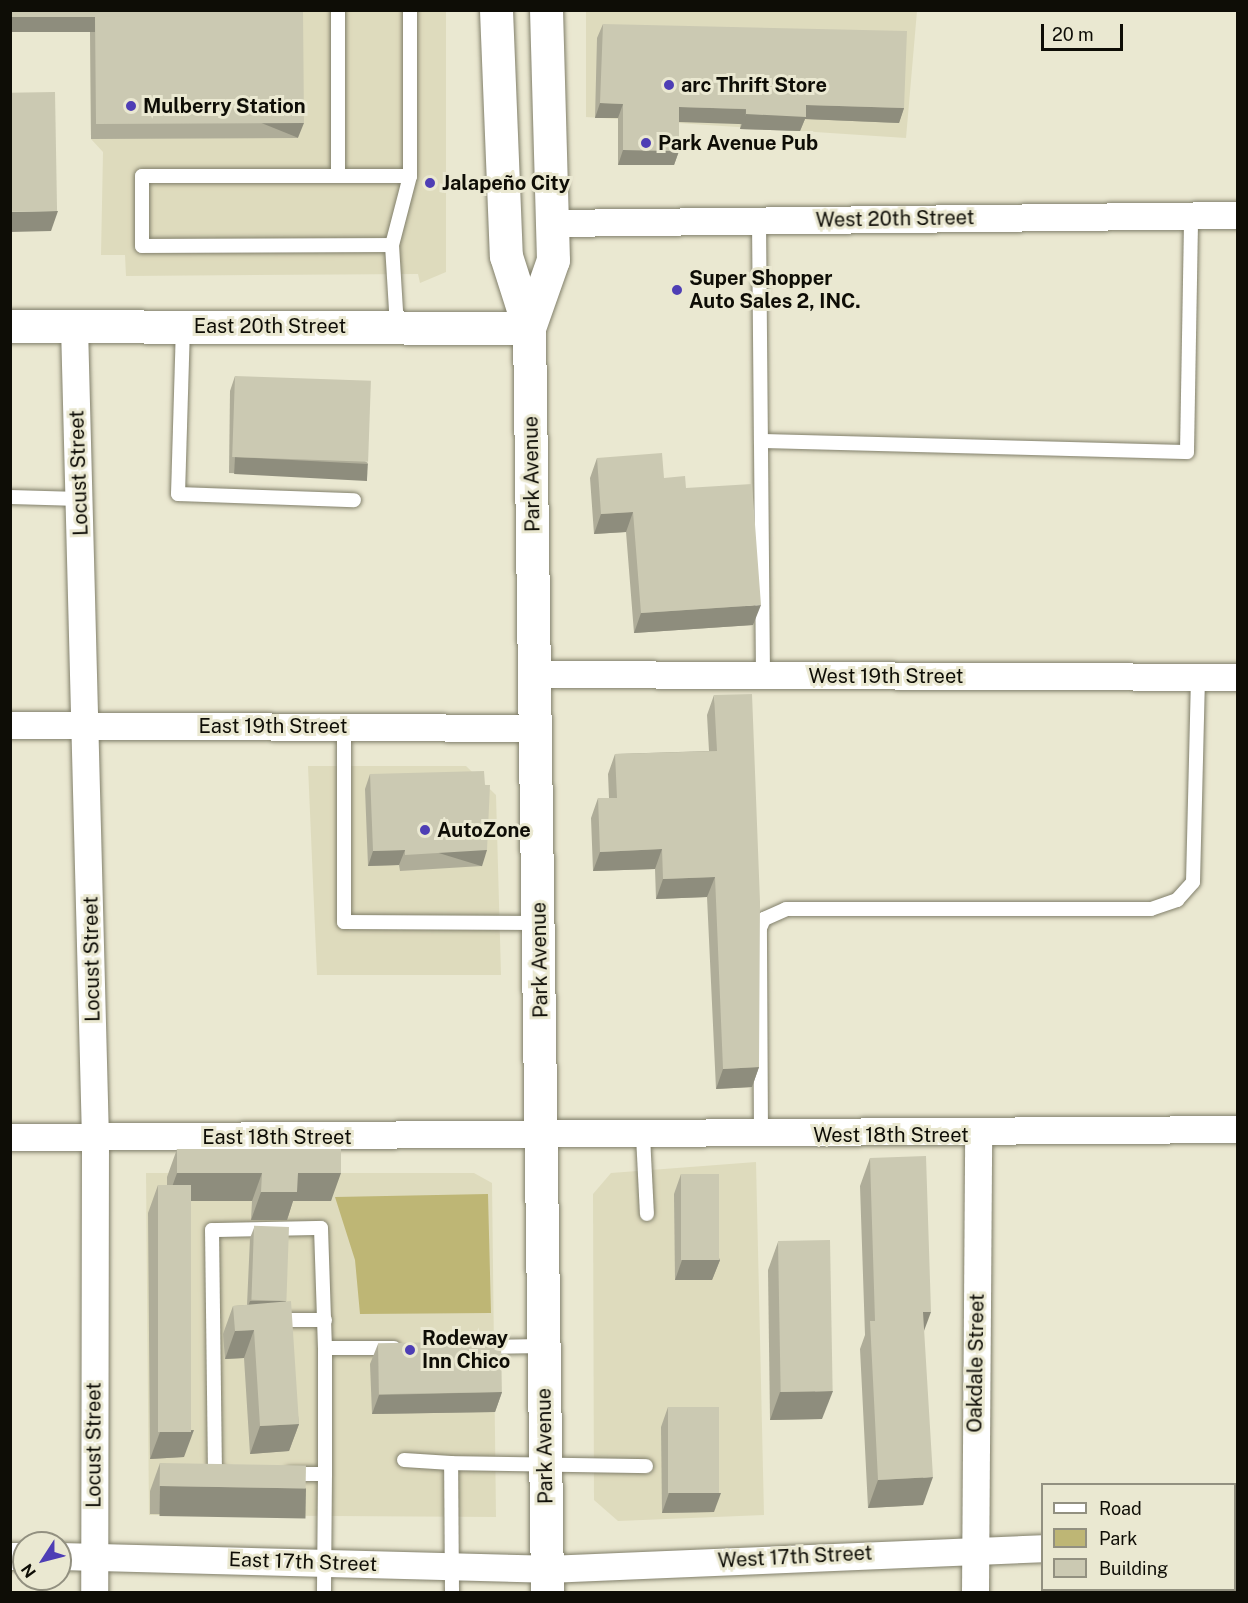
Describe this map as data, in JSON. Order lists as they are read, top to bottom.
{
  "streets": {
    "main road": ["East 20th Street", "Park Avenue"],
    "street": [
      "West 20th Street",
      "Locust Street",
      "West 19th Street",
      "East 19th Street",
      "West 18th Street",
      "East 18th Street",
      "Oakdale Street",
      "West 17th Street",
      "East 17th Street"
    ]
  },
  "crossings": [
    ["West 20th Street", "Park Avenue"],
    ["East 20th Street", "Locust Street"],
    ["East 20th Street", "Park Avenue"],
    ["Locust Street", "East 19th Street"],
    ["Locust Street", "East 18th Street"],
    ["Locust Street", "East 17th Street"],
    ["Park Avenue", "West 19th Street"],
    ["Park Avenue", "East 19th Street"],
    ["Park Avenue", "West 18th Street"],
    ["Park Avenue", "East 18th Street"],
    ["Park Avenue", "West 17th Street"],
    ["Park Avenue", "East 17th Street"],
    ["West 18th Street", "East 18th Street"],
    ["West 18th Street", "Oakdale Street"],
    ["Oakdale Street", "West 17th Street"],
    ["West 17th Street", "East 17th Street"]
  ],
  "places": [
    "arc Thrift Store",
    "Mulberry Station",
    "Park Avenue Pub",
    "Jalapeño City",
    "Super Shopper Auto Sales 2, INC.",
    "AutoZone",
    "Rodeway Inn Chico"
  ],
  "legend": ["Road", "Park", "Building"],
  "scale_bar": "20 m",
  "north": "bottom left"
}
